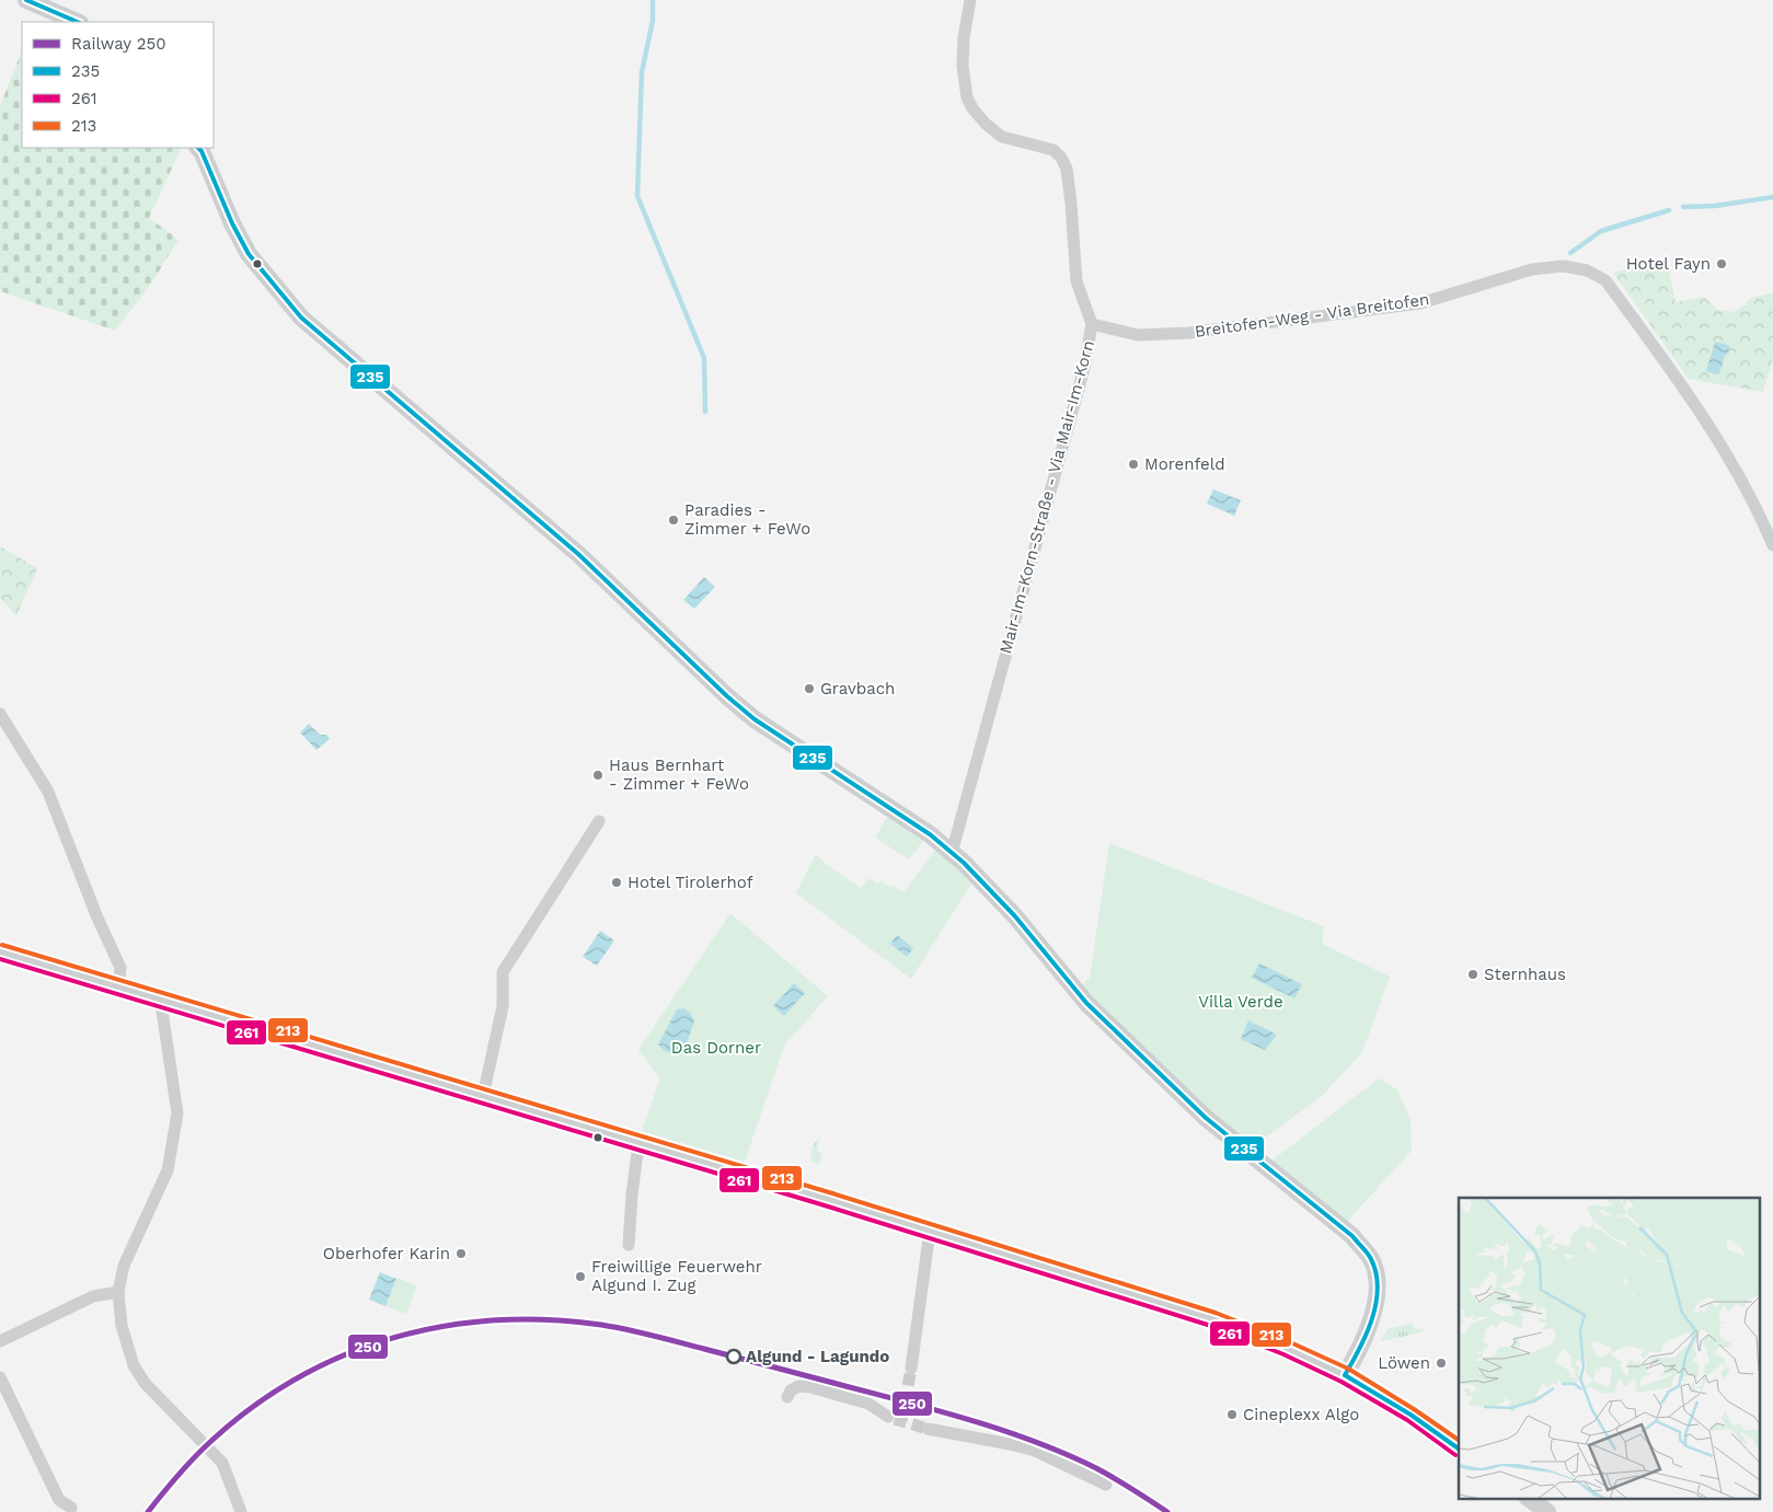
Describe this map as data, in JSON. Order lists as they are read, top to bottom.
{
  "streets": {
    "street": ["Breitofen-Weg - Via Breitofen", "Mair-Im-Korn-Straße - Via Mair-Im-Korn"]
  },
  "crossings": [
    ["Breitofen-Weg - Via Breitofen", "Mair-Im-Korn-Straße - Via Mair-Im-Korn"]
  ],
  "parks": ["Villa Verde", "Das Dorner"],
  "places": [
    "Hotel Fayn",
    "Morenfeld",
    "Paradies - Zimmer + FeWo",
    "Gravbach",
    "Haus Bernhart - Zimmer + FeWo",
    "Hotel Tirolerhof",
    "Sternhaus",
    "Oberhofer Karin",
    "Freiwillige Feuerwehr Algund I. Zug",
    "Algund - Lagundo",
    "Löwen",
    "Cineplexx Algo"
  ],
  "lines": [
    "transit line 235",
    "transit line 213",
    "transit line 261",
    "rail line 250"
  ],
  "legend": [
    "Railway 250",
    "235",
    "261",
    "213"
  ]
}
